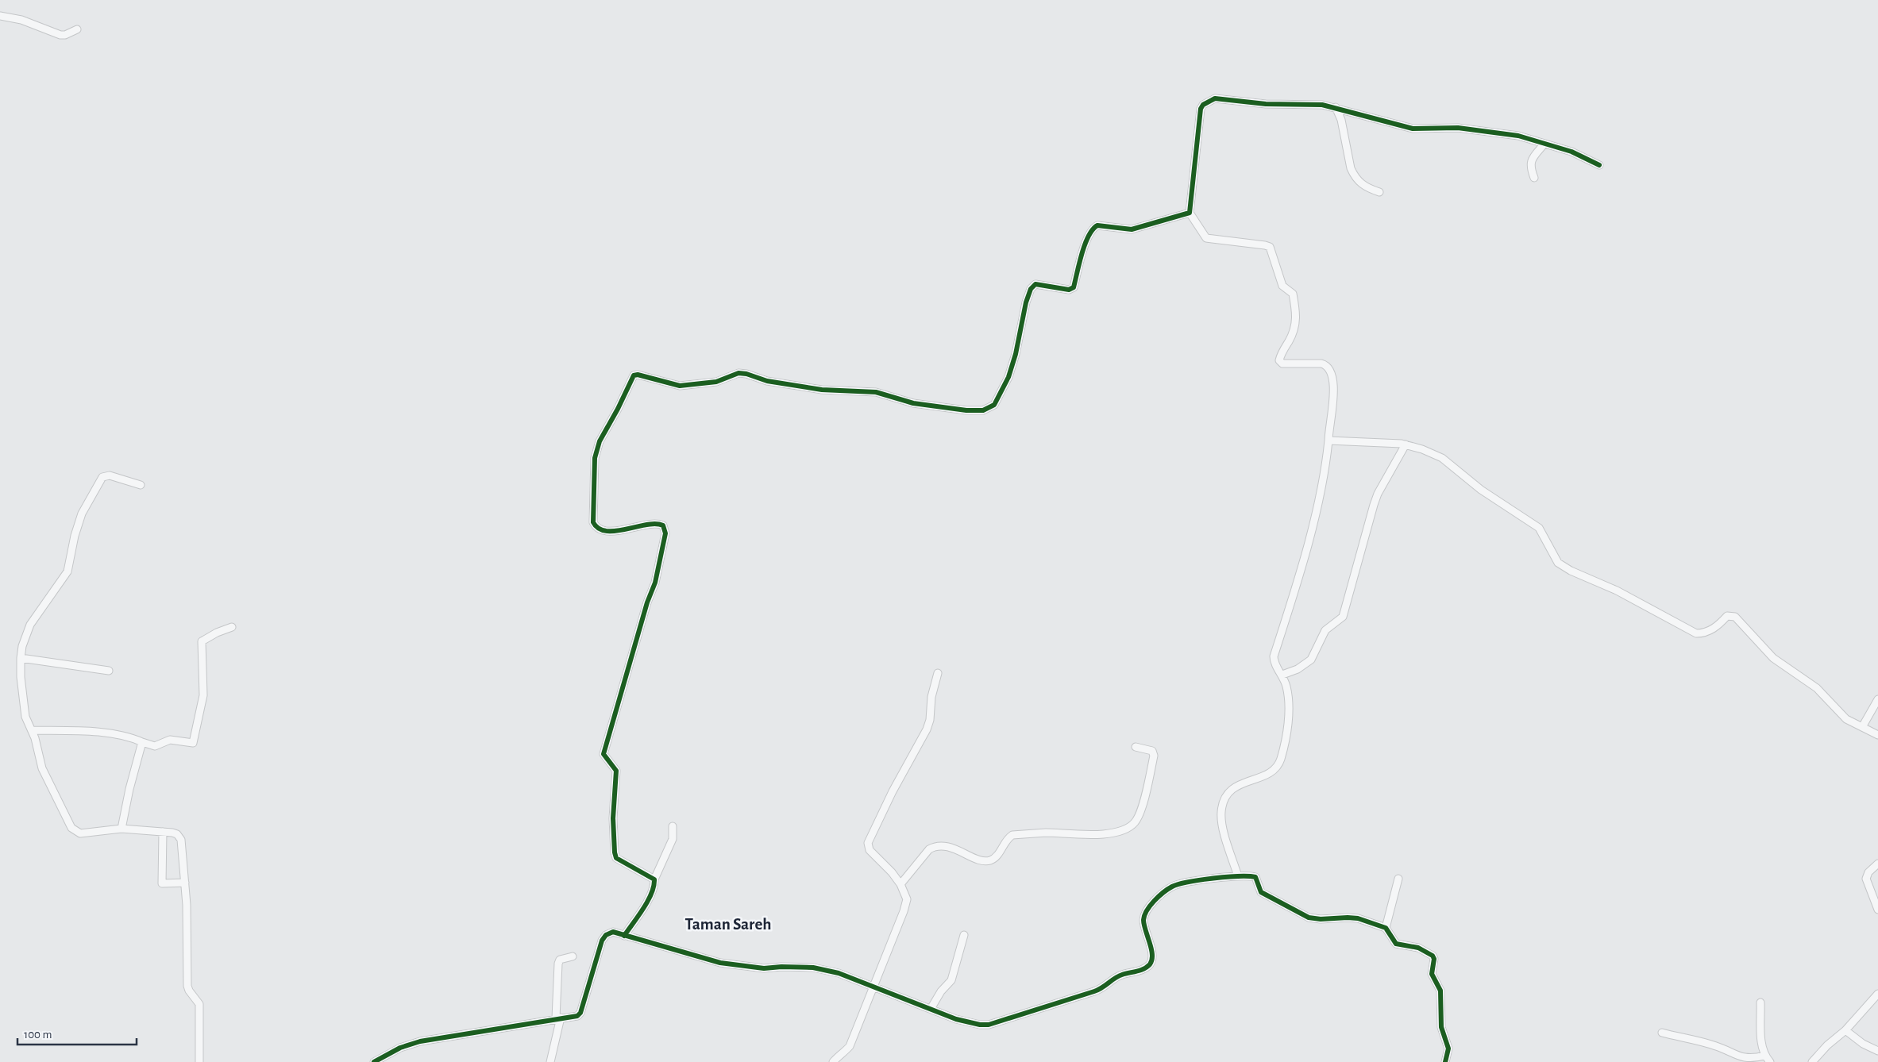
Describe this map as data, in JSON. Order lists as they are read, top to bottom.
{
  "districts": ["Taman Sareh"],
  "scale_bar": "100 m"
}
